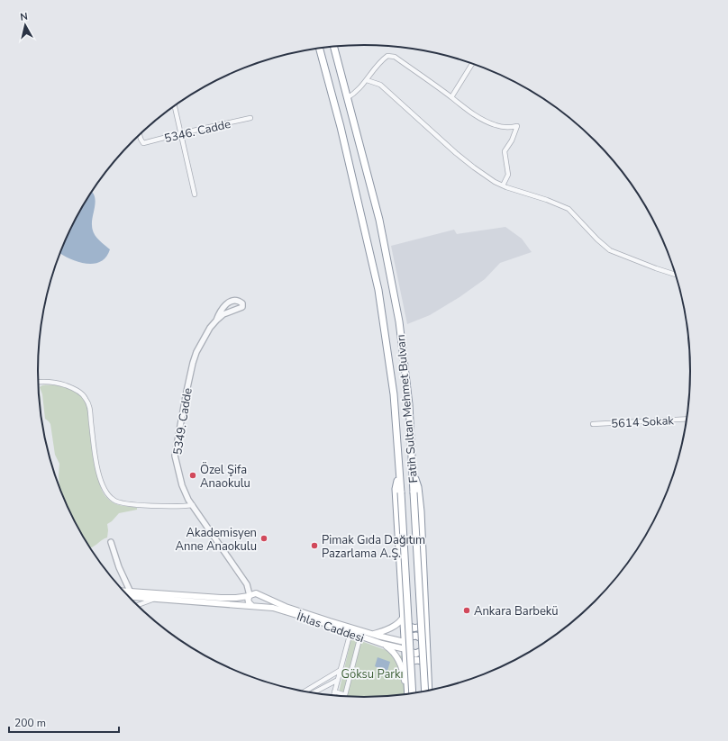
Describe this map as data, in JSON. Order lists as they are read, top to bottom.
{
  "streets": {
    "highway": ["Fatih Sultan Mehmet Bulvarı"],
    "main road": ["İhlas Caddesi"],
    "street": ["5346. Cadde", "5349. Cadde", "5614 Sokak"]
  },
  "crossings": [
    ["5349. Cadde", "İhlas Caddesi"]
  ],
  "parks": ["Göksu Parkı"],
  "places": [
    "Özel Şifa Anaokulu",
    "Akademisyen Anne Anaokulu",
    "Pimak Gıda Dağıtım Pazarlama A.Ş.",
    "Ankara Barbekü"
  ],
  "scale_bar": "200 m",
  "north": "top"
}
